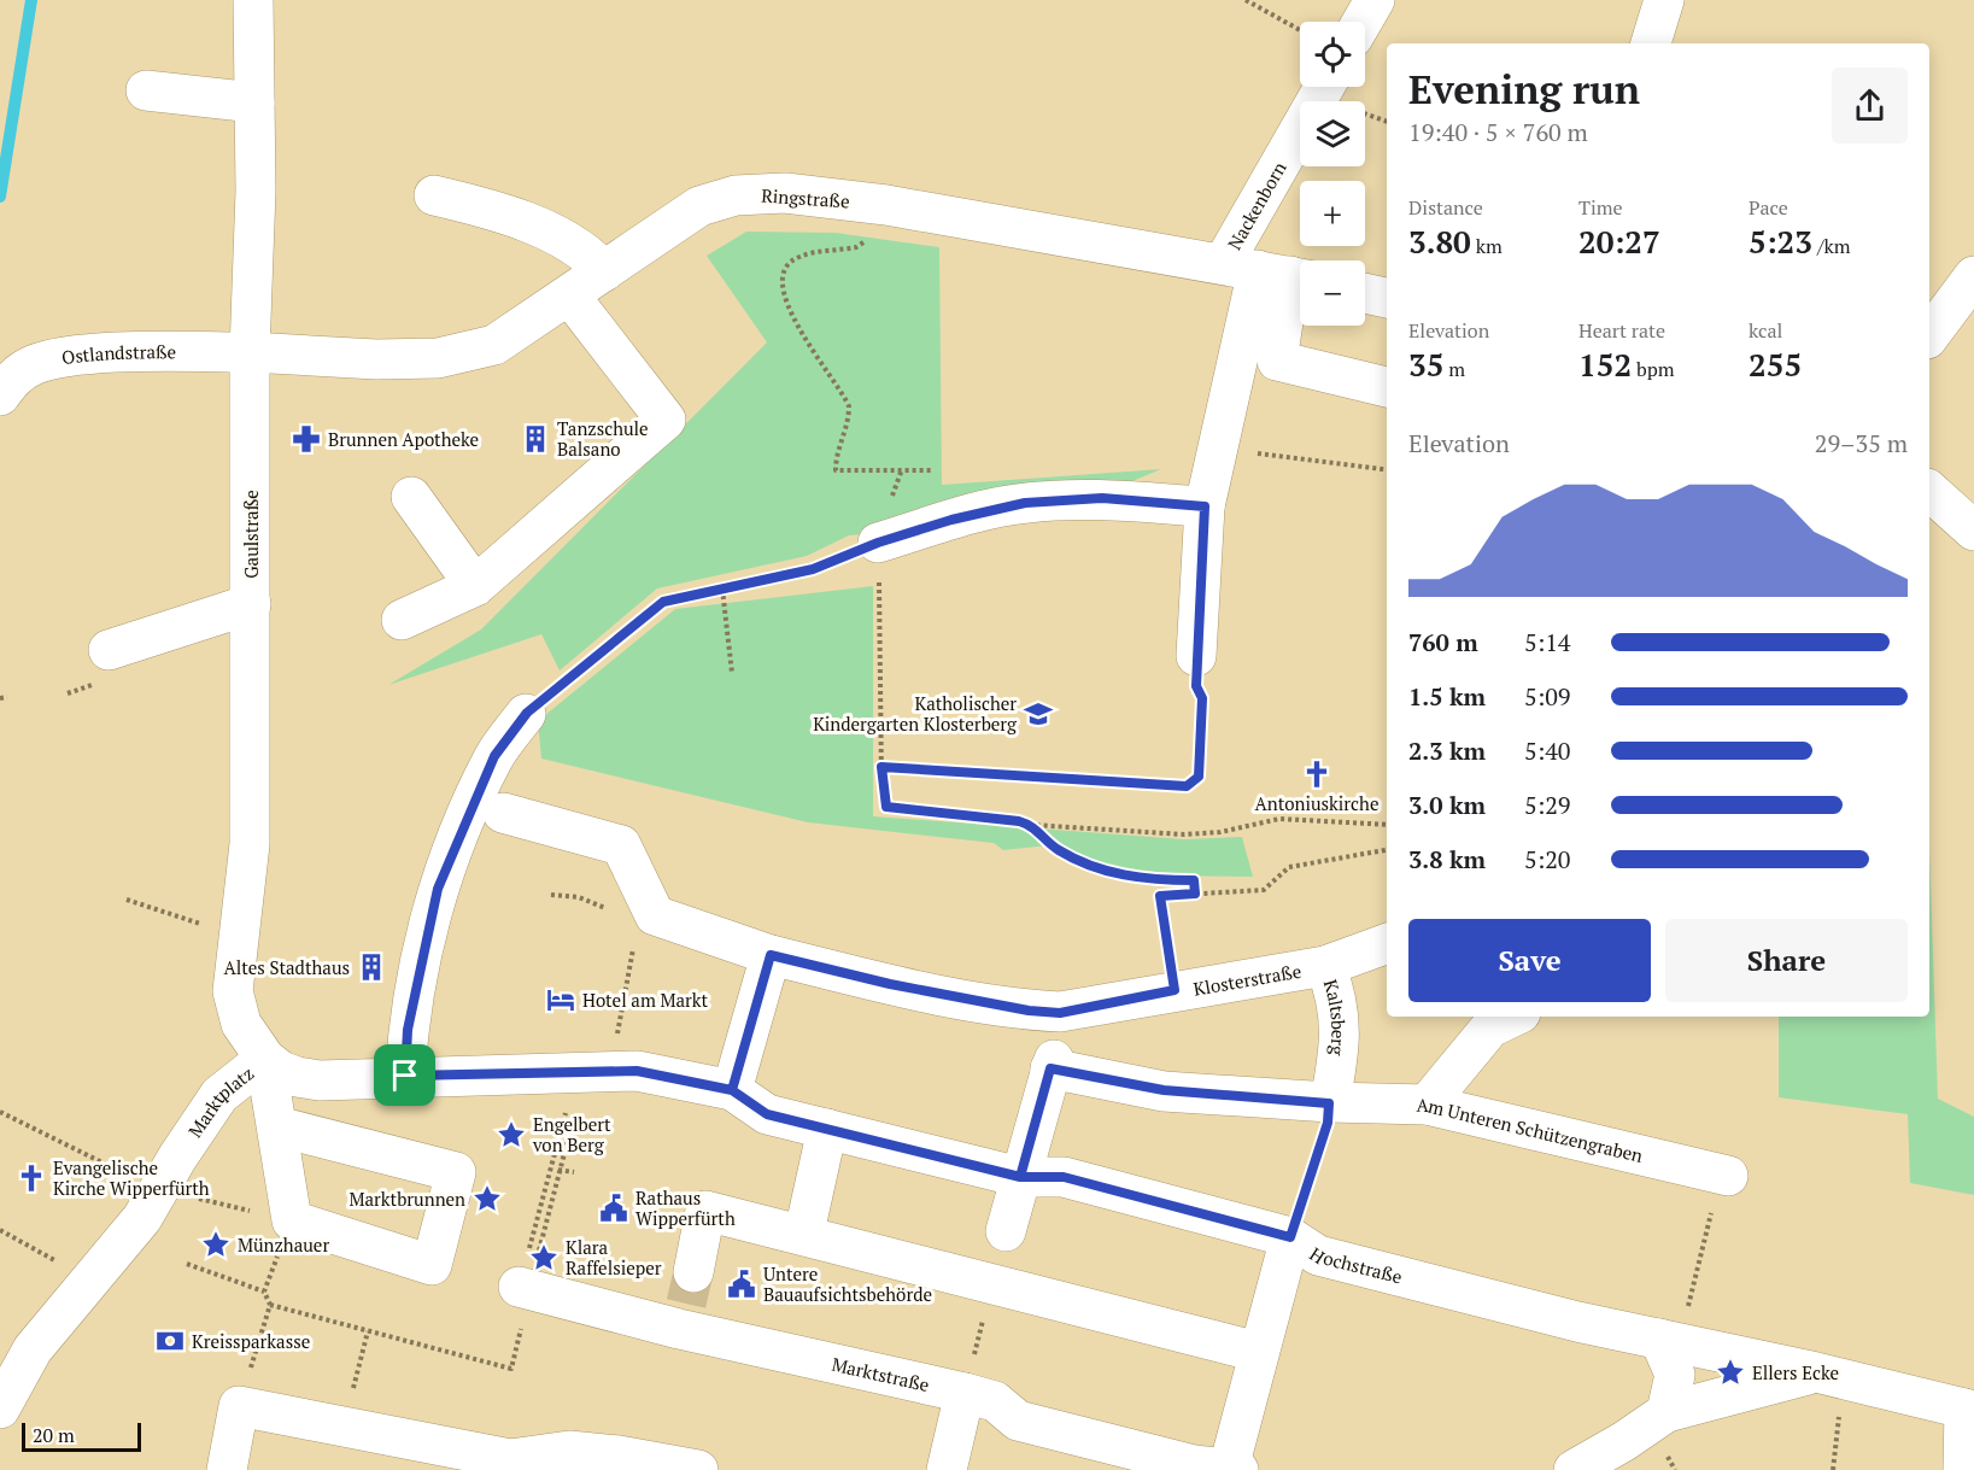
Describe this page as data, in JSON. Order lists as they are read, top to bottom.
{
  "streets": {
    "street": [
      "Ringstraße",
      "Nackenborn",
      "Ostlandstraße",
      "Gaulstraße",
      "Klosterstraße",
      "Kaltsberg",
      "Marktplatz",
      "Am Unteren Schützengraben",
      "Hochstraße",
      "Marktstraße"
    ]
  },
  "crossings": [
    ["Ringstraße", "Nackenborn"],
    ["Ringstraße", "Ostlandstraße"],
    ["Ringstraße", "Gaulstraße"],
    ["Ostlandstraße", "Gaulstraße"],
    ["Gaulstraße", "Marktplatz"],
    ["Klosterstraße", "Kaltsberg"],
    ["Kaltsberg", "Am Unteren Schützengraben"],
    ["Marktplatz", "Hochstraße"],
    ["Am Unteren Schützengraben", "Hochstraße"]
  ],
  "places": {
    "pharmacy": ["Brunnen Apotheke"],
    "building": ["Tanzschule Balsano", "Altes Stadthaus"],
    "school or university": ["Katholischer Kindergarten Klosterberg"],
    "church": ["Antoniuskirche", "Evangelische Kirche Wipperfürth"],
    "hotel": ["Hotel am Markt"],
    "place": [
      "Engelbert von Berg",
      "Marktbrunnen",
      "Münzhauer",
      "Klara Raffelsieper",
      "Ellers Ecke"
    ],
    "public building": ["Rathaus Wipperfürth", "Untere Bauaufsichtsbehörde"],
    "bank": ["Kreissparkasse"]
  },
  "scale_bar": "20 m",
  "page": {
    "map_buttons": ["+", "−"],
    "heading": ["Evening run", "19:40 · 5 × 760 m"],
    "stats": [
      ["Distance", "3.80 km"],
      ["Time", "20:27"],
      ["Pace", "5:23 /km"],
      ["Elevation", "35 m"],
      ["Heart rate", "152 bpm"],
      ["kcal", "255"]
    ],
    "chart": ["Elevation", "29–35 m"],
    "list": [
      {
        "name": "760 m",
        "note": "5:14"
      },
      {
        "name": "1.5 km",
        "note": "5:09"
      },
      {
        "name": "2.3 km",
        "note": "5:40"
      },
      {
        "name": "3.0 km",
        "note": "5:29"
      },
      {
        "name": "3.8 km",
        "note": "5:20"
      }
    ],
    "buttons": ["Save", "Share"],
    "scale": "20 m"
  }
}
